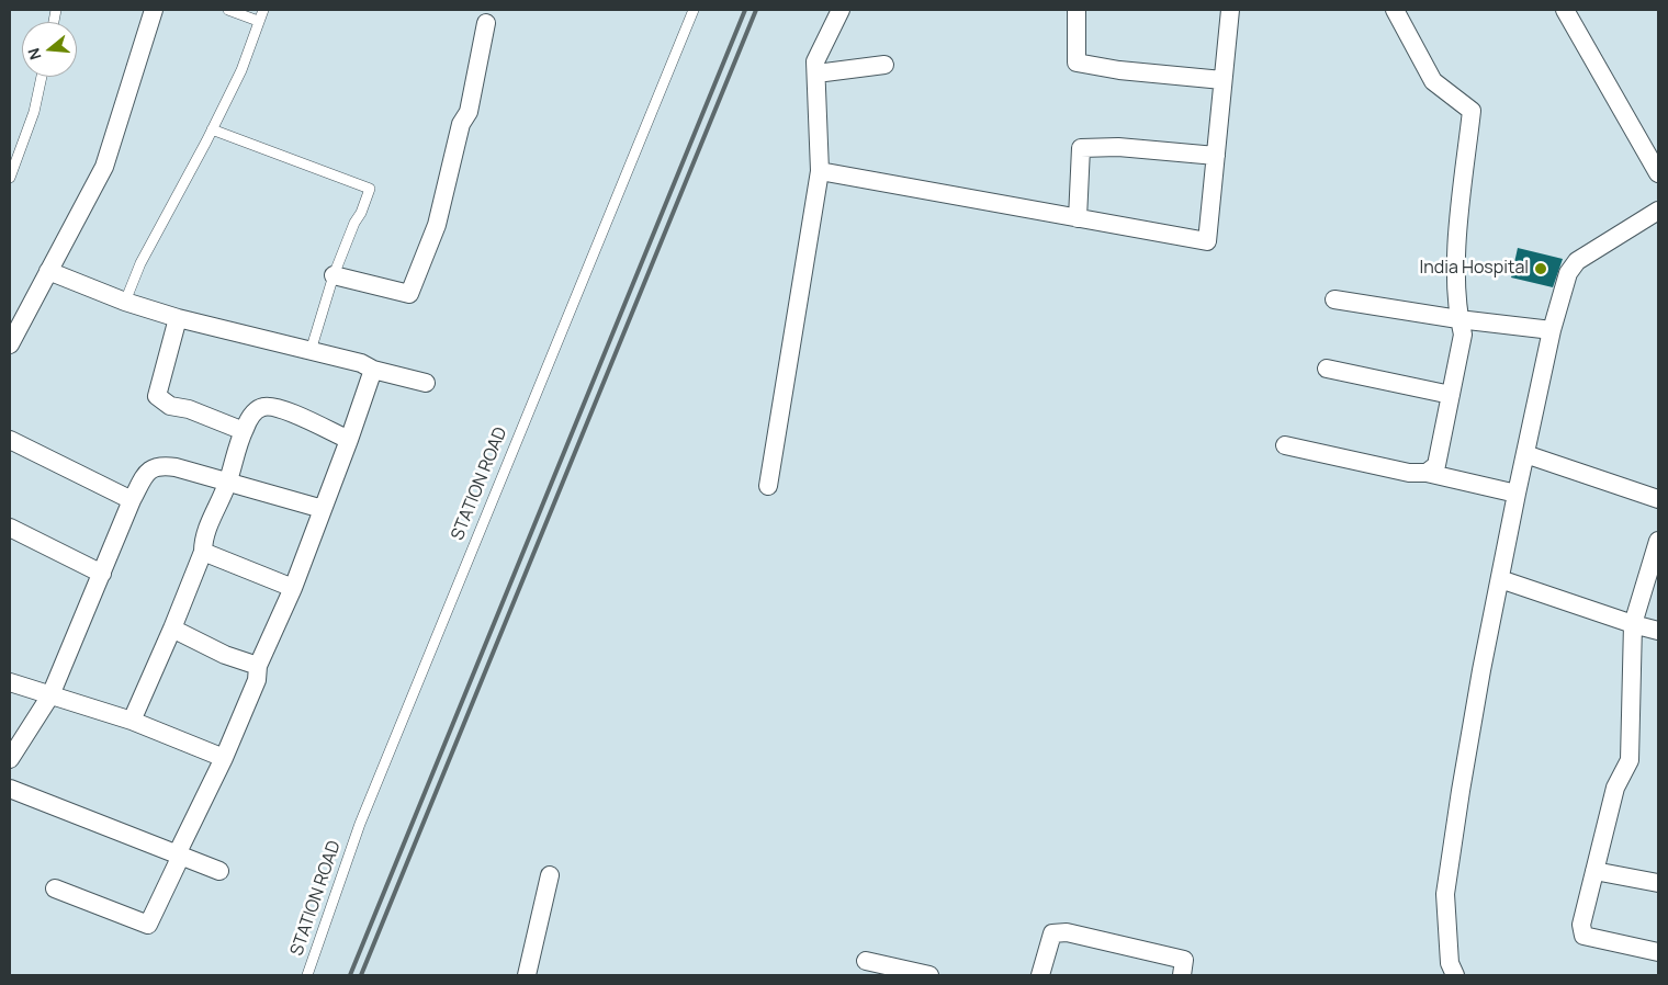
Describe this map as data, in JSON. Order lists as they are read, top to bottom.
{
  "streets": {
    "lane": ["STATION ROAD"]
  },
  "places": ["India Hospital"],
  "north": "left"
}
